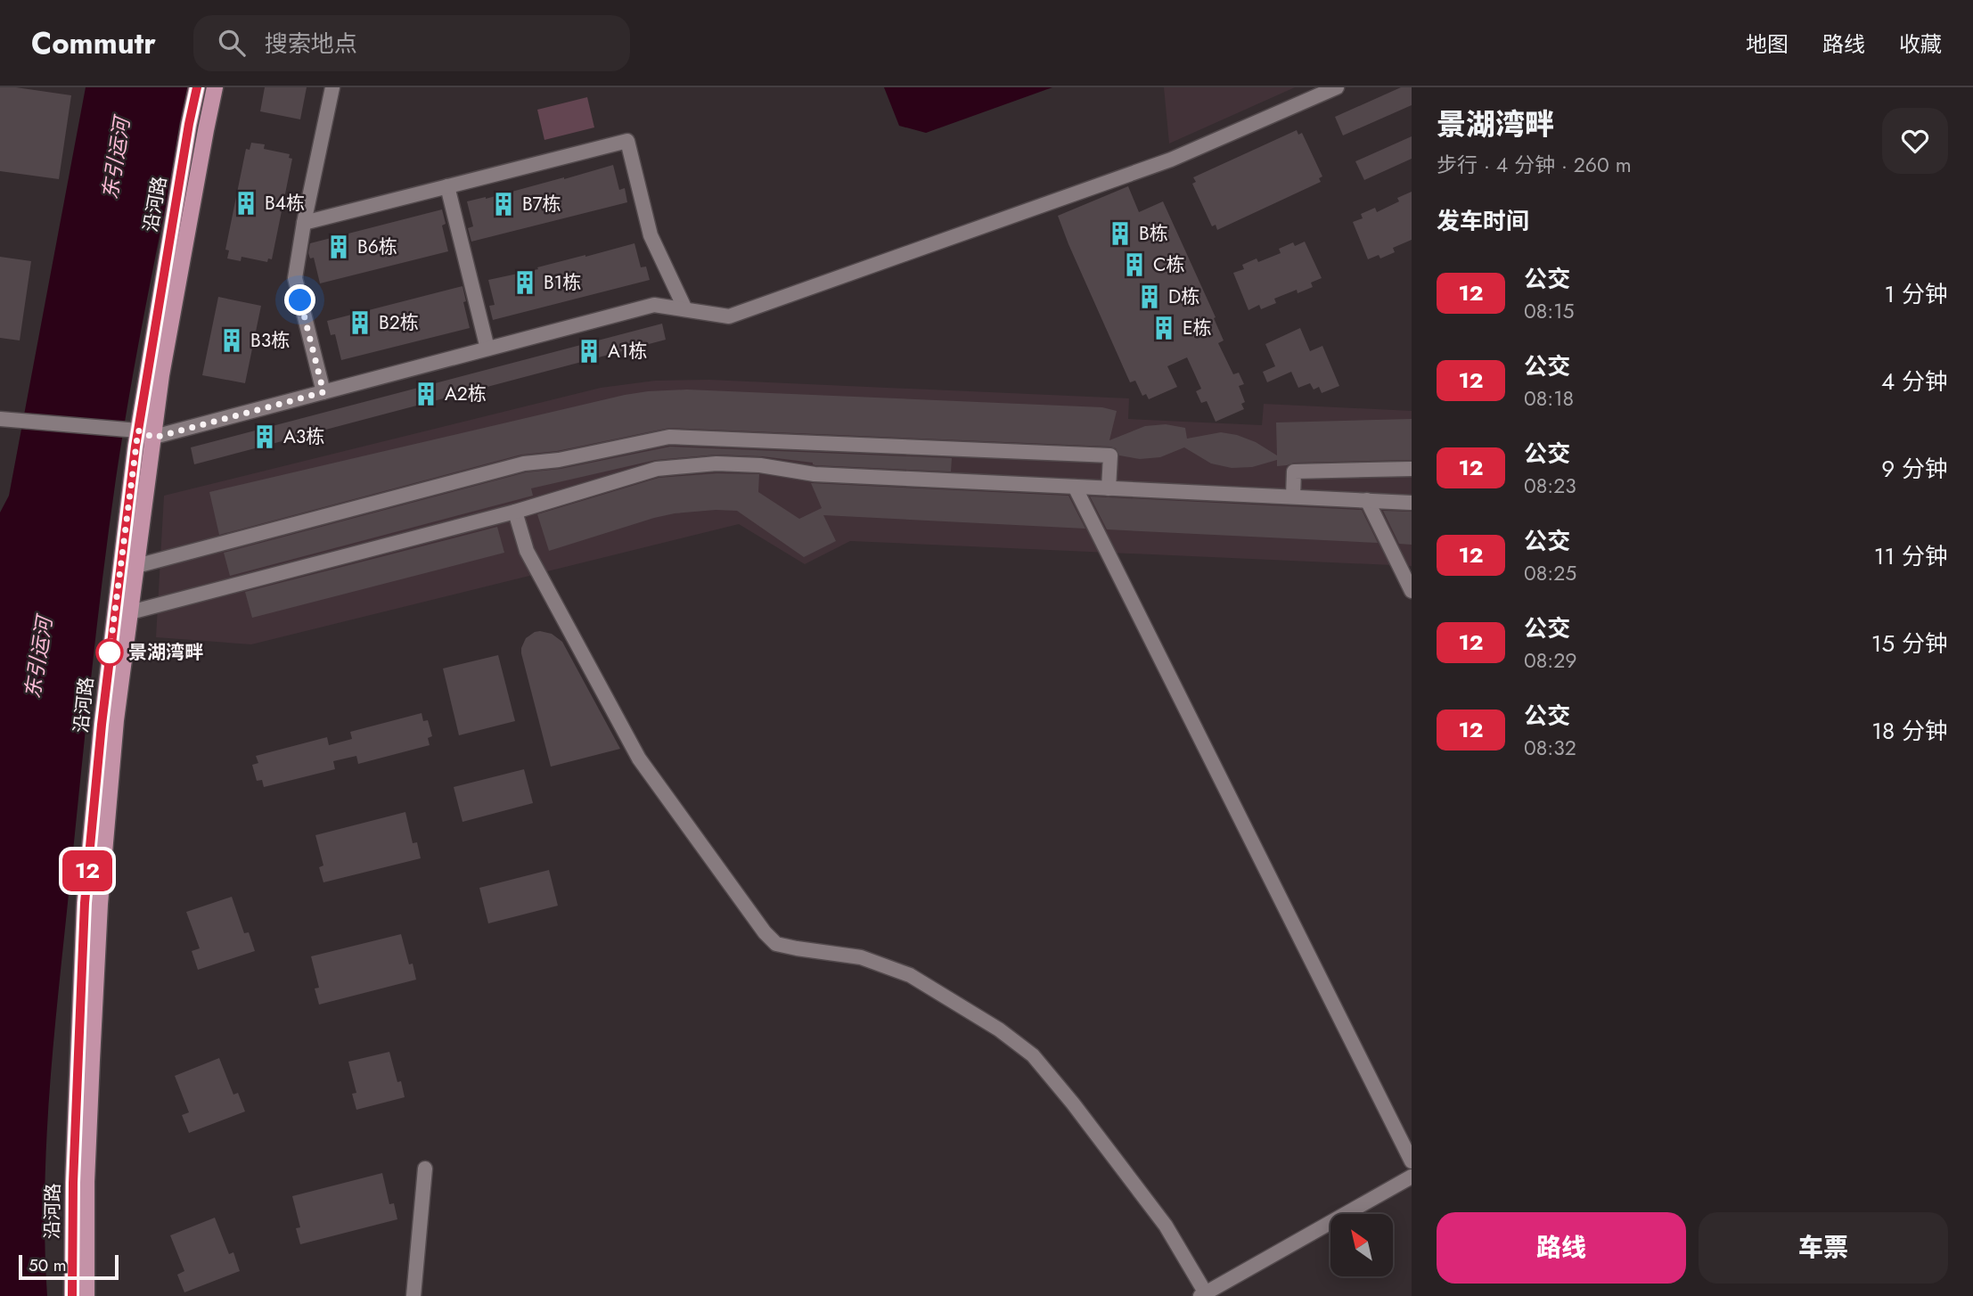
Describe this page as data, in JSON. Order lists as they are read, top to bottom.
{
  "streets": {
    "main road": ["沿河路"]
  },
  "water": ["东引运河"],
  "places": {
    "building": [
      "B4栋",
      "B7栋",
      "B栋",
      "B6栋",
      "C栋",
      "B1栋",
      "D栋",
      "B2栋",
      "E栋",
      "B3栋",
      "A1栋",
      "A2栋",
      "A3栋"
    ],
    "other": ["景湖湾畔"]
  },
  "lines": ["bus line 12"],
  "scale_bar": "50 m",
  "north": "top left",
  "page": {
    "header": "Commutr",
    "search": "搜索地点",
    "nav": ["地图", "路线", "收藏"],
    "on_map": "12",
    "heading": [
      ["景湖湾畔", "步行 · 4 分钟 · 260 m"],
      "发车时间"
    ],
    "list": [
      {
        "mark": "12",
        "name": "公交",
        "note": "08:15",
        "value": "1 分钟"
      },
      {
        "mark": "12",
        "name": "公交",
        "note": "08:18",
        "value": "4 分钟"
      },
      {
        "mark": "12",
        "name": "公交",
        "note": "08:23",
        "value": "9 分钟"
      },
      {
        "mark": "12",
        "name": "公交",
        "note": "08:25",
        "value": "11 分钟"
      },
      {
        "mark": "12",
        "name": "公交",
        "note": "08:29",
        "value": "15 分钟"
      },
      {
        "mark": "12",
        "name": "公交",
        "note": "08:32",
        "value": "18 分钟"
      }
    ],
    "buttons": ["路线", "车票"],
    "scale": "50 m"
  }
}
